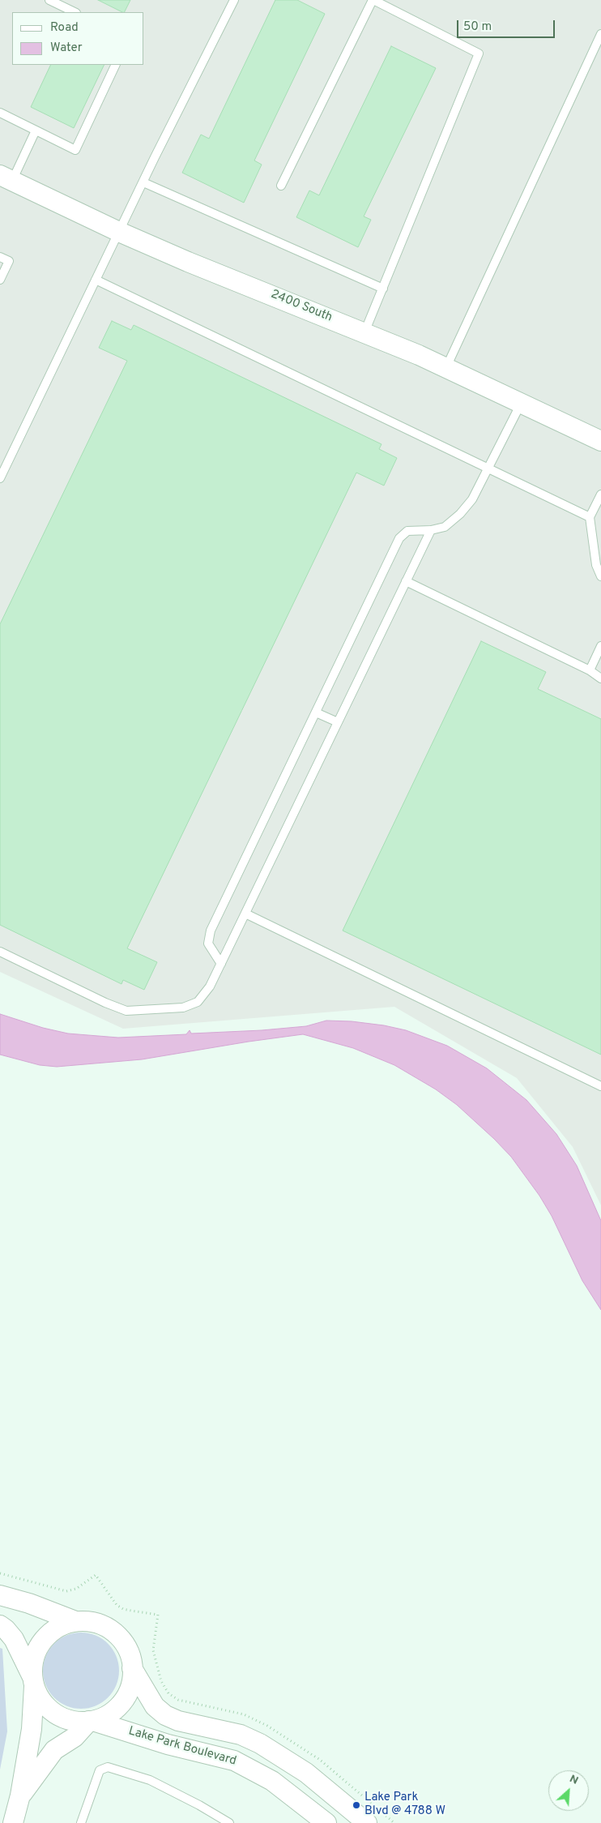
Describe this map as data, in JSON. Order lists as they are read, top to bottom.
{
  "streets": {
    "street": ["2400 South", "Lake Park Boulevard"]
  },
  "places": ["Lake Park Blvd @ 4788 W"],
  "legend": ["Road", "Water"],
  "scale_bar": "50 m",
  "north": "top right"
}
